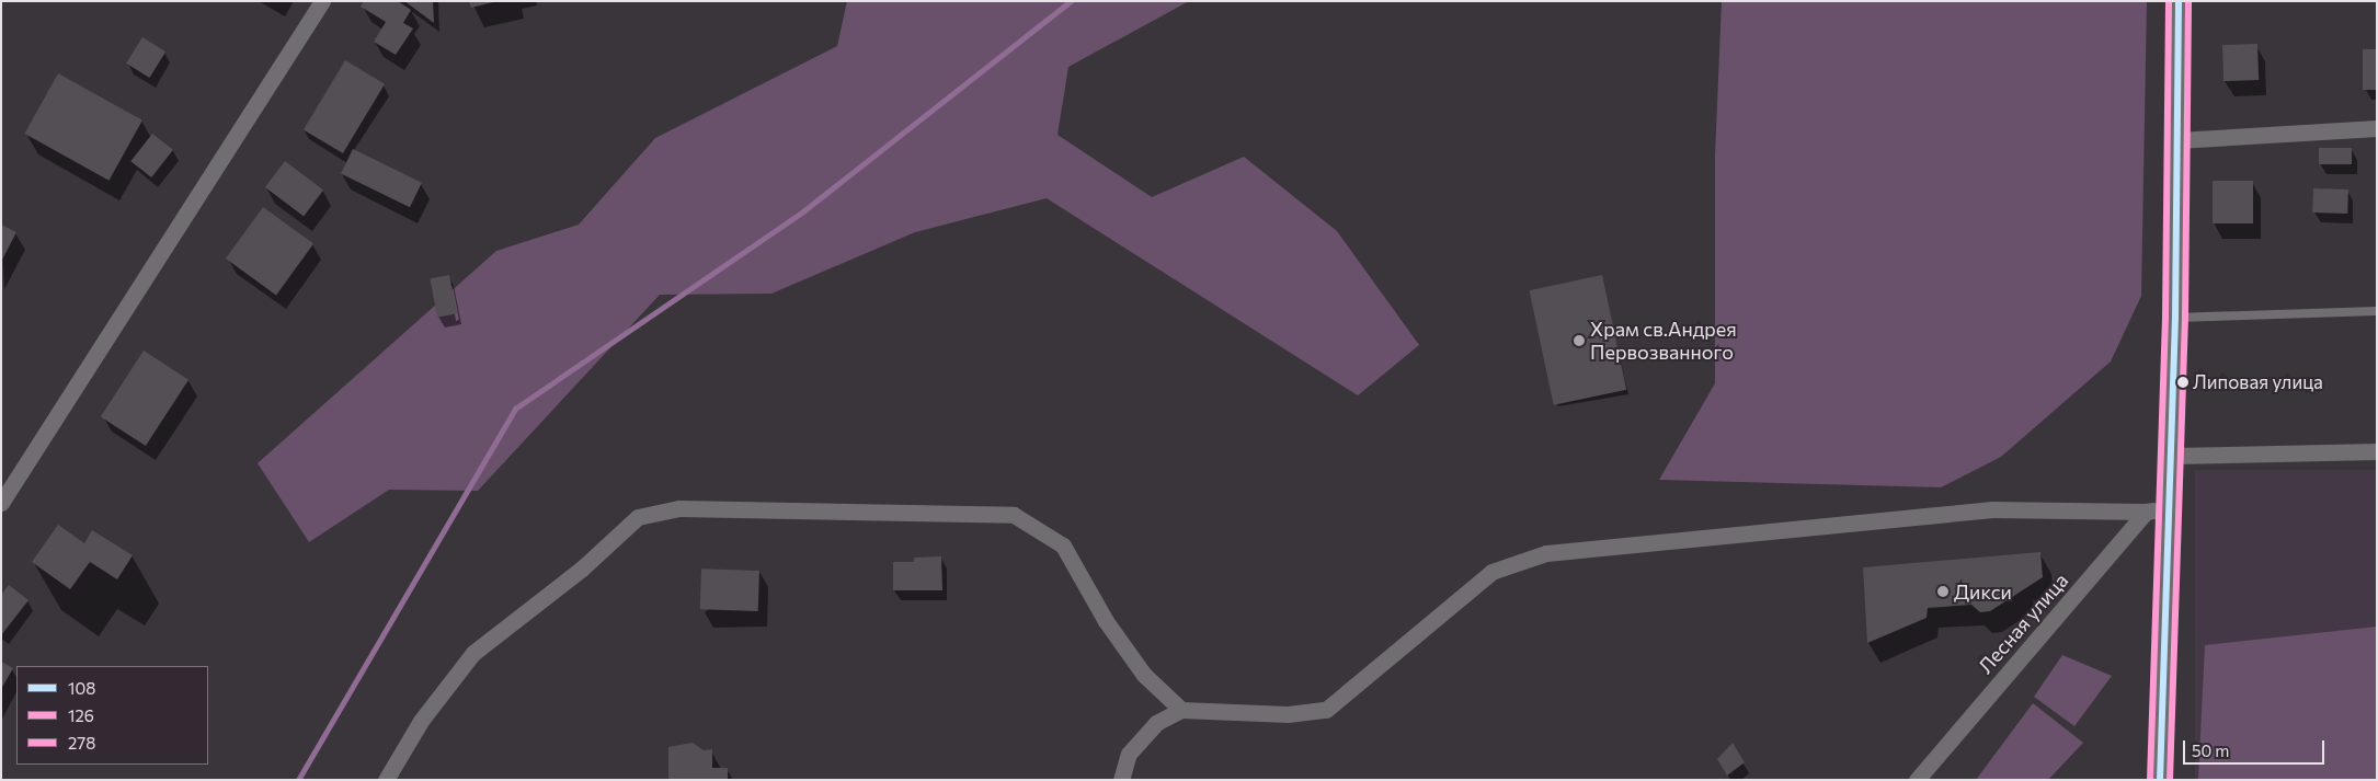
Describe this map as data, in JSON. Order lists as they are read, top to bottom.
{
  "streets": {
    "street": ["Лесная улица"]
  },
  "places": ["Храм св.Андрея Первозванного", "Липовая улица", "Дикси"],
  "lines": ["transit line 108", "transit line 126", "transit line 278"],
  "legend": ["108", "126", "278"],
  "scale_bar": "50 m"
}
